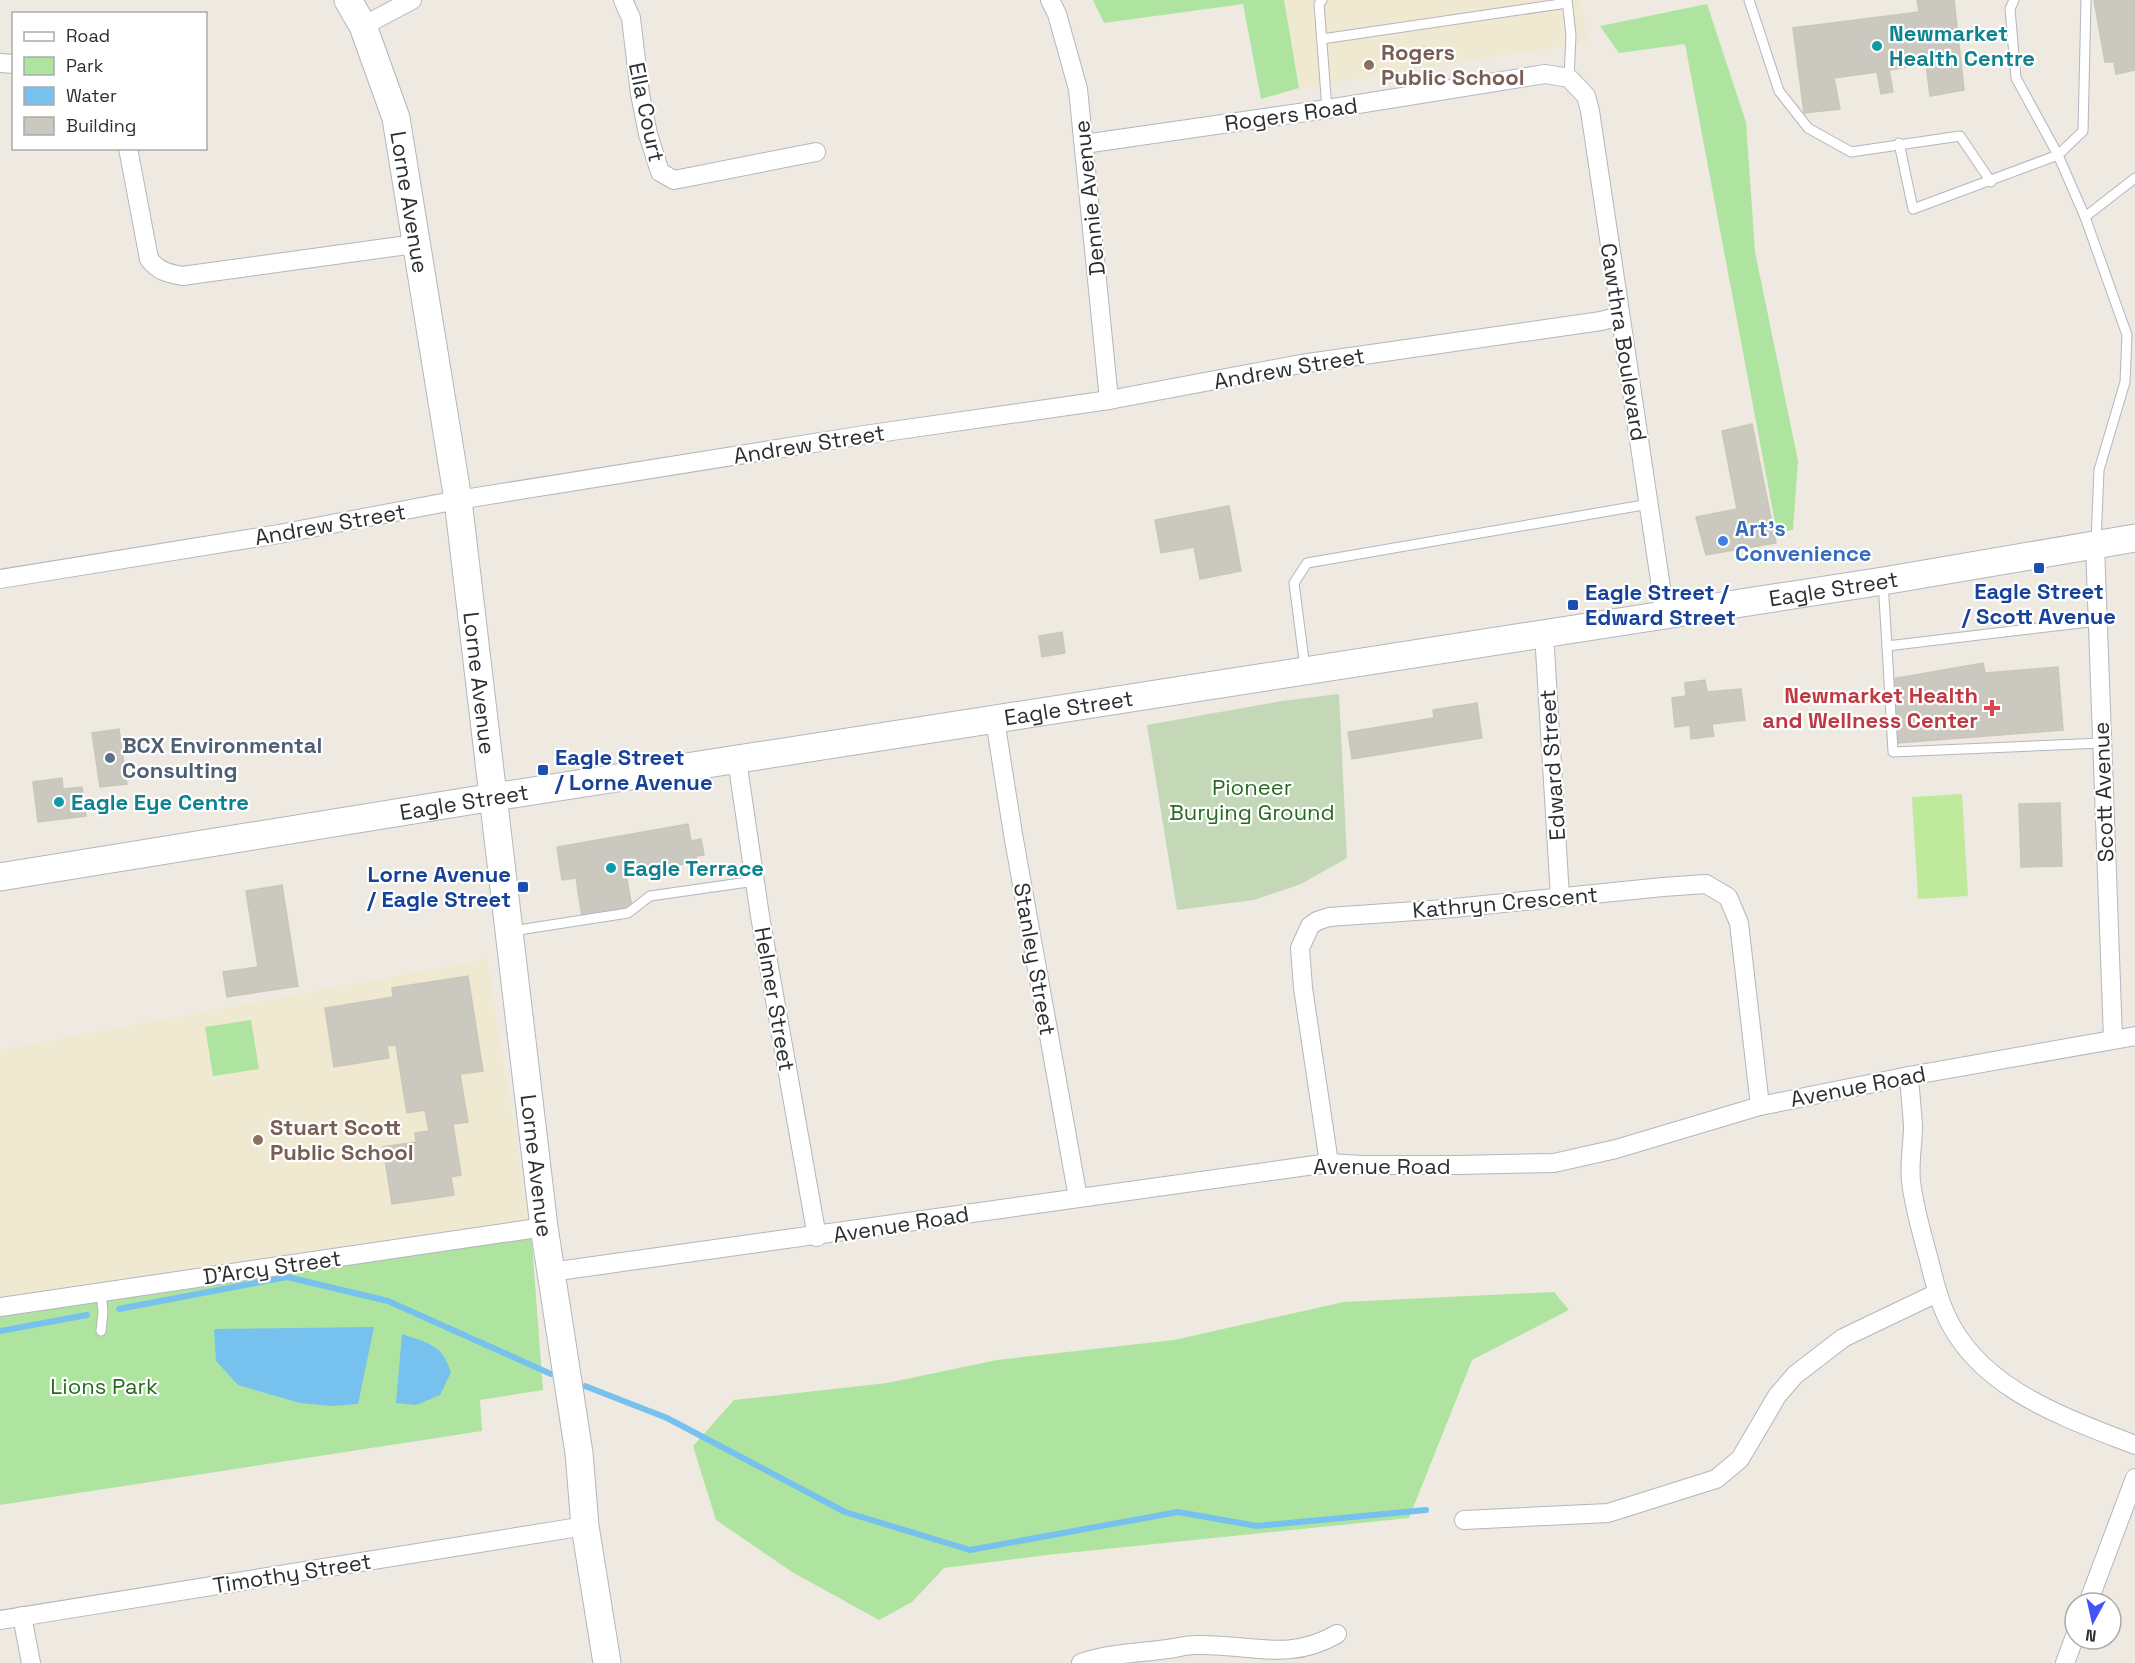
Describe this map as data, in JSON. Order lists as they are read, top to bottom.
{
  "streets": {
    "main road": ["Lorne Avenue", "Eagle Street"],
    "street": [
      "Ella Court",
      "Rogers Road",
      "Dennie Avenue",
      "Cawthra Boulevard",
      "Andrew Street",
      "Edward Street",
      "Scott Avenue",
      "Kathryn Crescent",
      "Stanley Street",
      "Helmer Street",
      "Avenue Road",
      "D'Arcy Street",
      "Timothy Street"
    ]
  },
  "crossings": [
    ["Rogers Road", "Dennie Avenue"],
    ["Rogers Road", "Cawthra Boulevard"],
    ["Dennie Avenue", "Andrew Street"],
    ["Lorne Avenue", "Andrew Street"],
    ["Lorne Avenue", "Eagle Street"],
    ["Lorne Avenue", "Avenue Road"],
    ["Lorne Avenue", "D'Arcy Street"],
    ["Lorne Avenue", "Timothy Street"],
    ["Cawthra Boulevard", "Andrew Street"],
    ["Cawthra Boulevard", "Eagle Street"],
    ["Eagle Street", "Edward Street"],
    ["Eagle Street", "Scott Avenue"],
    ["Eagle Street", "Stanley Street"],
    ["Eagle Street", "Helmer Street"],
    ["Edward Street", "Kathryn Crescent"],
    ["Scott Avenue", "Avenue Road"],
    ["Kathryn Crescent", "Avenue Road"],
    ["Stanley Street", "Avenue Road"],
    ["Helmer Street", "Avenue Road"]
  ],
  "parks": ["Pioneer Burying Ground", "Lions Park"],
  "places": {
    "other": [
      "Newmarket Health Centre",
      "Rogers Public School",
      "Art's Convenience",
      "BCX Environmental Consulting",
      "Eagle Eye Centre",
      "Eagle Terrace",
      "Stuart Scott Public School"
    ],
    "transit": [
      "Eagle Street / Scott Avenue",
      "Eagle Street / Edward Street",
      "Eagle Street / Lorne Avenue",
      "Lorne Avenue / Eagle Street"
    ],
    "health": ["Newmarket Health and Wellness Center"]
  },
  "legend": [
    "Road",
    "Park",
    "Water",
    "Building"
  ],
  "north": "bottom"
}
